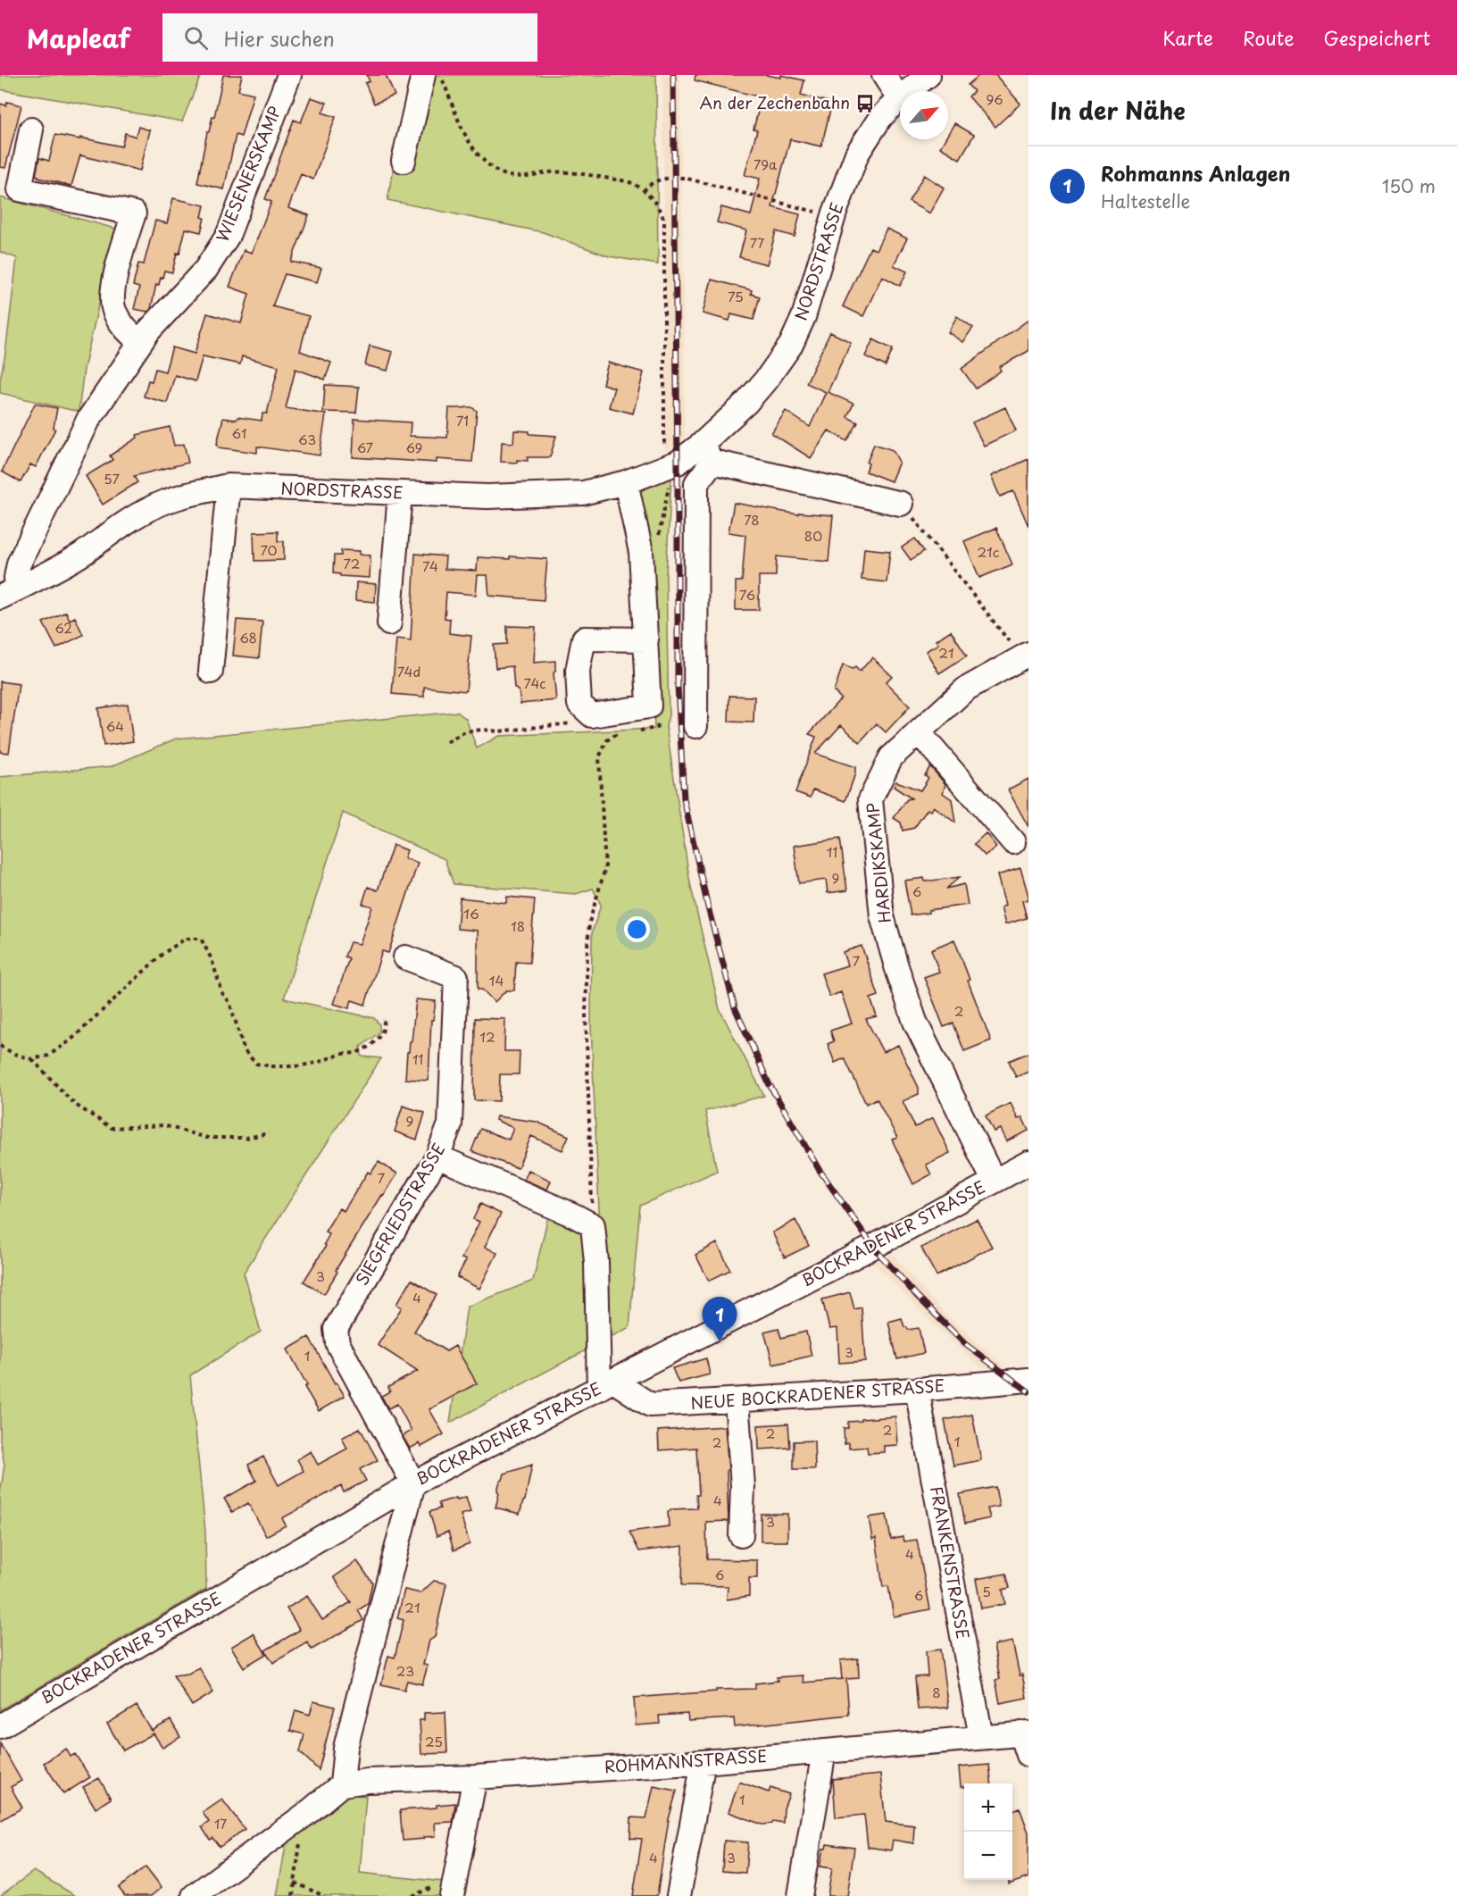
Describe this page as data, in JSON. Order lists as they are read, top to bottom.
{
  "streets": {
    "street": [
      "WIESENERSKAMP",
      "NORDSTRASSE",
      "HARDIKSKAMP",
      "SIEGFRIEDSTRASSE",
      "BOCKRADENER STRASSE",
      "NEUE BOCKRADENER STRASSE",
      "FRANKENSTRASSE",
      "ROHMANNSTRASSE"
    ]
  },
  "crossings": [
    ["WIESENERSKAMP", "NORDSTRASSE"],
    ["HARDIKSKAMP", "BOCKRADENER STRASSE"],
    ["SIEGFRIEDSTRASSE", "BOCKRADENER STRASSE"],
    ["BOCKRADENER STRASSE", "NEUE BOCKRADENER STRASSE"],
    ["NEUE BOCKRADENER STRASSE", "FRANKENSTRASSE"],
    ["FRANKENSTRASSE", "ROHMANNSTRASSE"]
  ],
  "places": {
    "bus stop": ["An der Zechenbahn"]
  },
  "house_numbers": [
    "96",
    "79a",
    "77",
    "75",
    "71",
    "61",
    "63",
    "67",
    "69",
    "57",
    "78",
    "80",
    "70",
    "21c",
    "72",
    "74",
    "76",
    "62",
    "68",
    "21",
    "74d",
    "74c",
    "64",
    "11",
    "9",
    "6",
    "16",
    "18",
    "7",
    "14",
    "2",
    "12",
    "11",
    "9",
    "7",
    "3",
    "4",
    "3",
    "1",
    "2",
    "2",
    "1",
    "2",
    "4",
    "3",
    "4",
    "6",
    "5",
    "6",
    "21",
    "23",
    "8",
    "25",
    "1",
    "17",
    "4",
    "3"
  ],
  "north": "top right",
  "page": {
    "header": "Mapleaf",
    "search": "Hier suchen",
    "nav": ["Karte", "Route", "Gespeichert"],
    "heading": "In der Nähe",
    "list": [
      {
        "mark": "1",
        "name": "Rohmanns Anlagen",
        "note": "Haltestelle",
        "value": "150 m"
      }
    ],
    "pins": "1",
    "map_buttons": ["+", "−"]
  }
}
